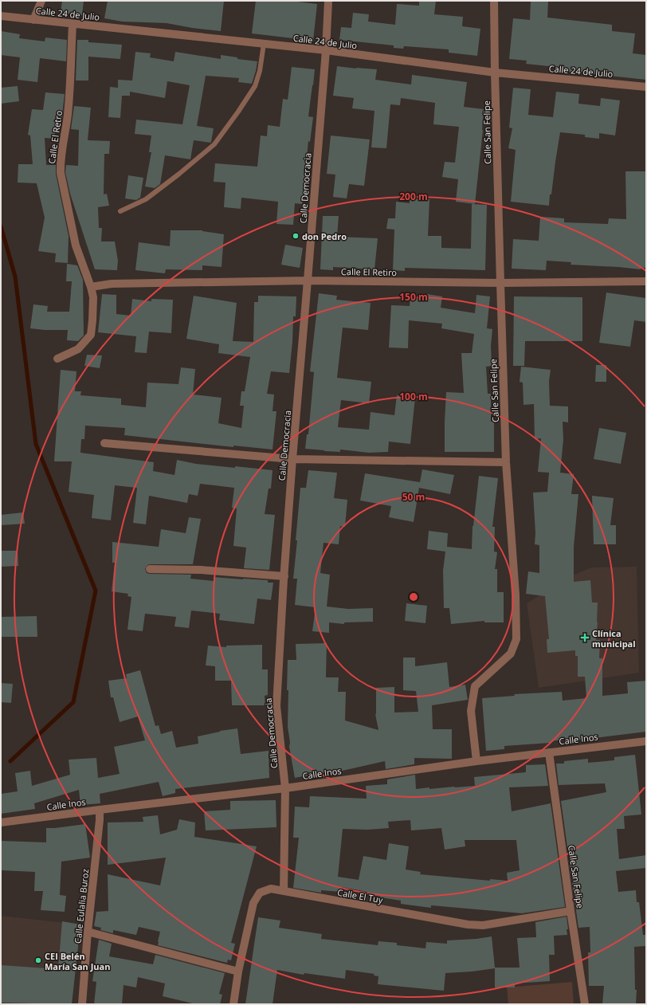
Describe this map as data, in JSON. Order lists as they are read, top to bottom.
{
  "streets": {
    "street": [
      "Calle 24 de Julio",
      "Calle San Felipe",
      "Calle El Retro",
      "Calle Democracia",
      "Calle El Retiro",
      "Calle Inos",
      "Calle El Tuy",
      "Calle Eulalia Buroz"
    ]
  },
  "crossings": [
    ["Calle 24 de Julio", "Calle San Felipe"],
    ["Calle 24 de Julio", "Calle El Retro"],
    ["Calle 24 de Julio", "Calle Democracia"],
    ["Calle San Felipe", "Calle El Retiro"],
    ["Calle San Felipe", "Calle Inos"],
    ["Calle San Felipe", "Calle El Tuy"],
    ["Calle El Retro", "Calle El Retiro"],
    ["Calle Democracia", "Calle El Retiro"],
    ["Calle Democracia", "Calle Inos"],
    ["Calle Democracia", "Calle El Tuy"],
    ["Calle Inos", "Calle Eulalia Buroz"]
  ],
  "places": {
    "other": ["don Pedro", "CEI Belén María San Juan"],
    "health": ["Clínica municipal"]
  },
  "rings": [
    "200 m",
    "150 m",
    "100 m",
    "50 m"
  ]
}
